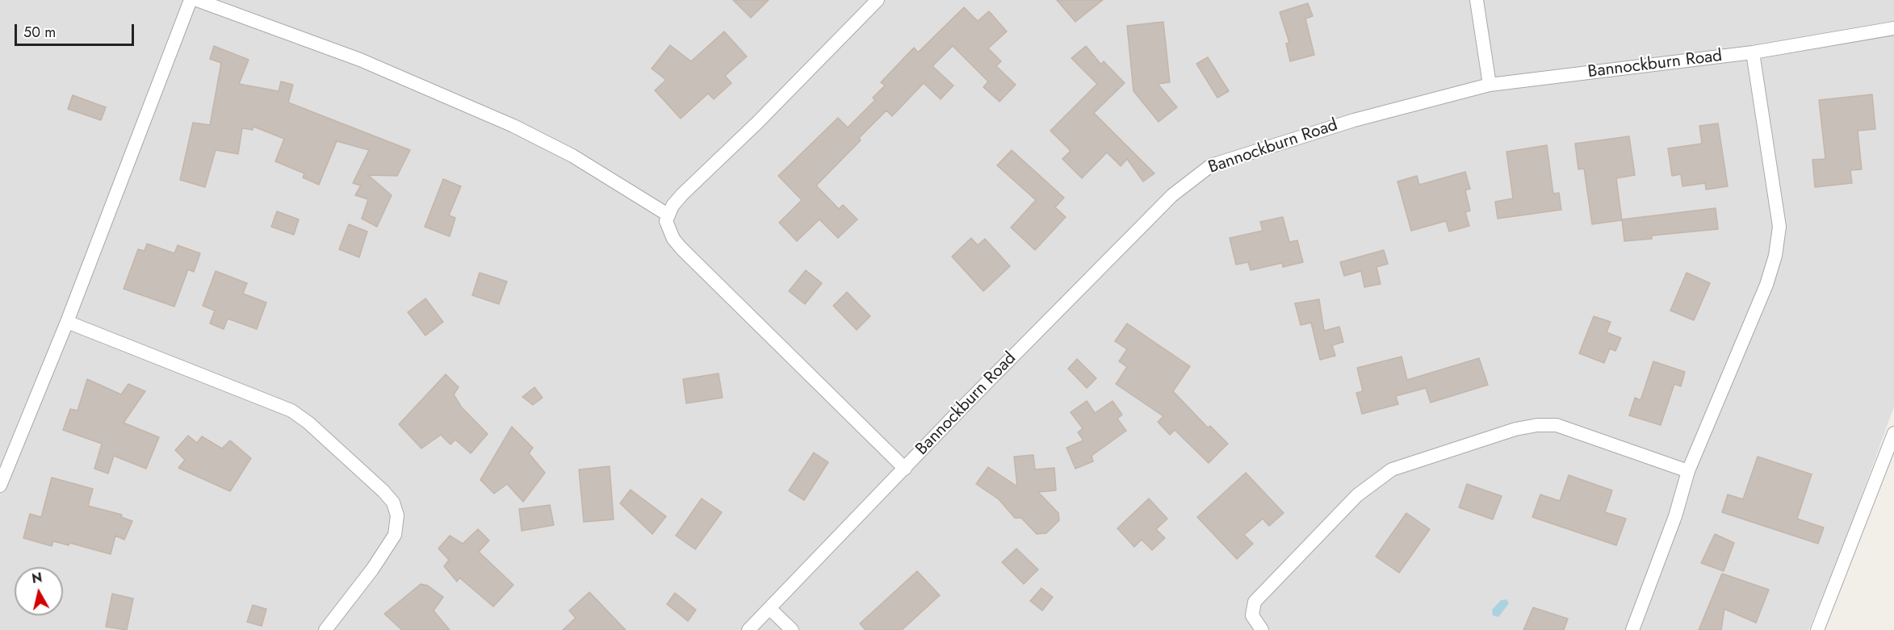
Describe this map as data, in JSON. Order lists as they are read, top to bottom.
{
  "streets": {
    "street": ["Bannockburn Road"]
  },
  "scale_bar": "50 m",
  "north": "top"
}
